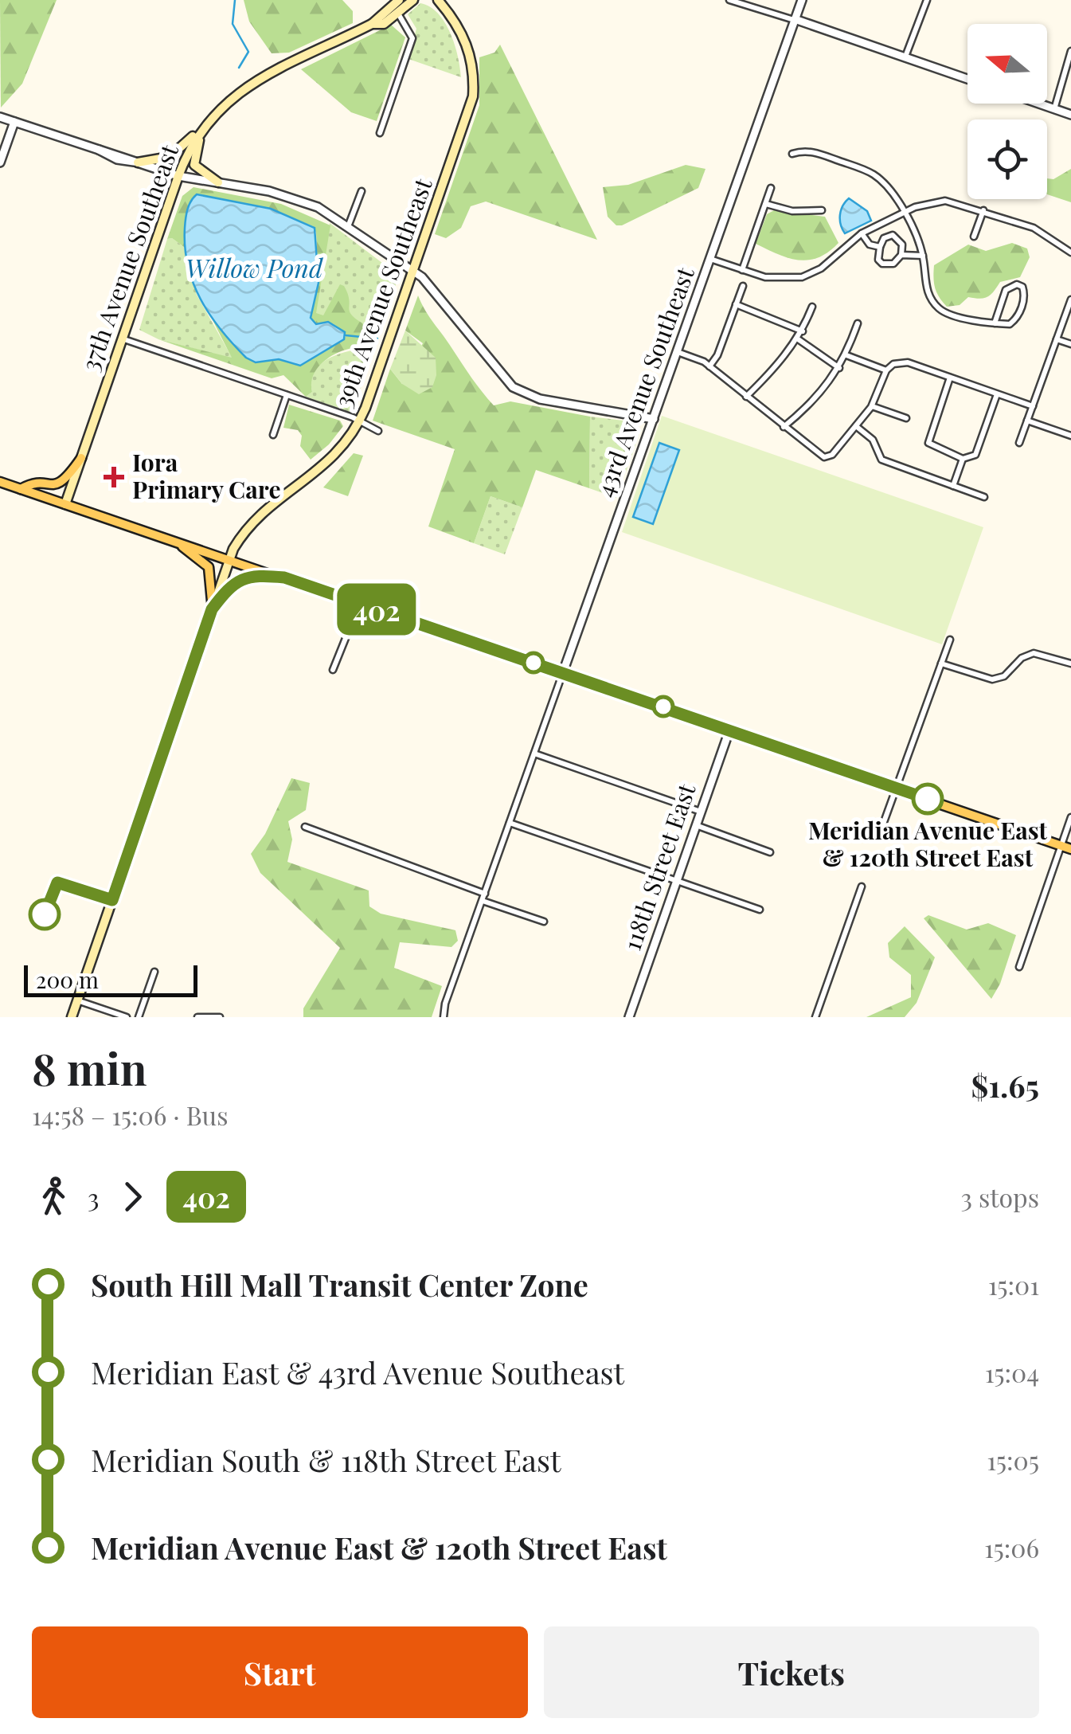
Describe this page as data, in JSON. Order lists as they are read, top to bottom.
{
  "streets": {
    "main road": ["37th Avenue Southeast", "39th Avenue Southeast"],
    "street": ["43rd Avenue Southeast", "118th Street East"]
  },
  "water": ["Willow Pond"],
  "places": {
    "health": ["Iora Primary Care"],
    "other": ["Meridian Avenue East & 120th Street East"]
  },
  "lines": ["bus line 402"],
  "scale_bar": "200 m",
  "north": "left",
  "page": {
    "on_map": "402",
    "scale": "200 m",
    "heading": ["8 min", "14:58 – 15:06 · Bus", "$1.65"],
    "legs": ["3", "402", "3 stops"],
    "list": [
      {
        "name": "South Hill Mall Transit Center Zone",
        "value": "15:01"
      },
      {
        "name": "Meridian East & 43rd Avenue Southeast",
        "value": "15:04"
      },
      {
        "name": "Meridian South & 118th Street East",
        "value": "15:05"
      },
      {
        "name": "Meridian Avenue East & 120th Street East",
        "value": "15:06"
      }
    ],
    "buttons": ["Start", "Tickets"]
  }
}
